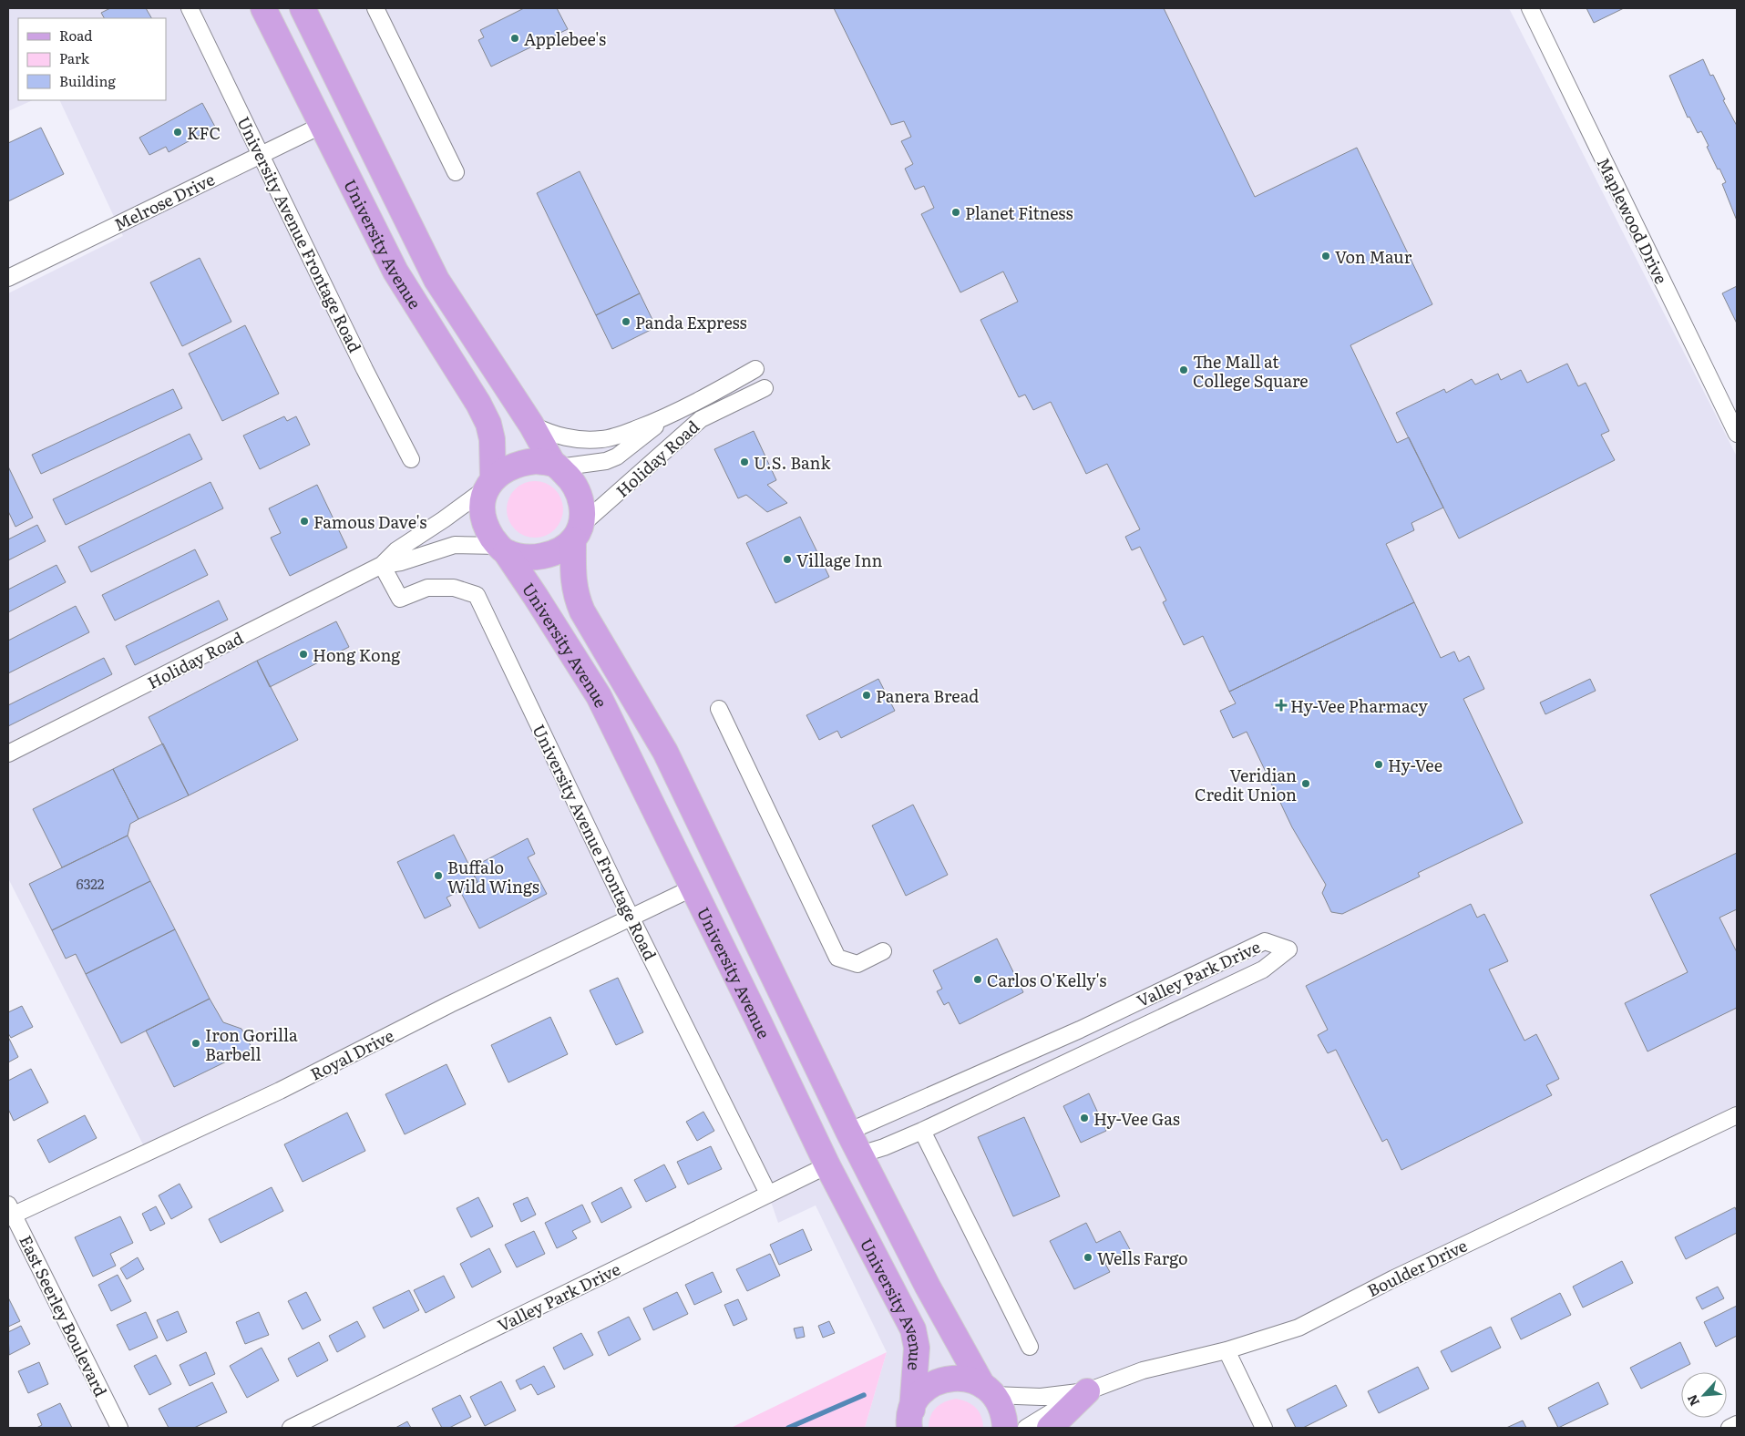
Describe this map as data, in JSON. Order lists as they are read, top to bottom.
{
  "streets": {
    "main road": ["University Avenue"],
    "street": [
      "Melrose Drive",
      "Maplewood Drive",
      "University Avenue Frontage Road",
      "Holiday Road",
      "Valley Park Drive",
      "Royal Drive",
      "Boulder Drive",
      "East Seerley Boulevard"
    ]
  },
  "crossings": [
    ["Melrose Drive", "University Avenue Frontage Road"],
    ["Melrose Drive", "University Avenue"],
    ["University Avenue Frontage Road", "Holiday Road"],
    ["University Avenue Frontage Road", "Valley Park Drive"],
    ["University Avenue Frontage Road", "Royal Drive"],
    ["University Avenue", "Holiday Road"],
    ["University Avenue", "Valley Park Drive"],
    ["University Avenue", "Royal Drive"],
    ["University Avenue", "Boulder Drive"],
    ["Royal Drive", "East Seerley Boulevard"]
  ],
  "places": {
    "other": [
      "Applebee's",
      "KFC",
      "Planet Fitness",
      "Von Maur",
      "Panda Express",
      "The Mall at College Square",
      "U.S. Bank",
      "Famous Dave's",
      "Village Inn",
      "Hong Kong",
      "Panera Bread",
      "Hy-Vee",
      "Veridian Credit Union",
      "Buffalo Wild Wings",
      "Carlos O'Kelly's",
      "Iron Gorilla Barbell",
      "Hy-Vee Gas",
      "Wells Fargo"
    ],
    "health": ["Hy-Vee Pharmacy"]
  },
  "house_numbers": ["6322"],
  "legend": ["Road", "Park", "Building"],
  "north": "bottom left"
}
